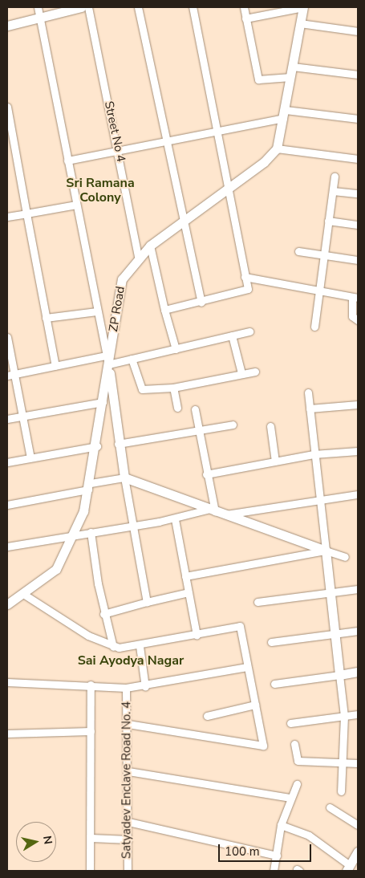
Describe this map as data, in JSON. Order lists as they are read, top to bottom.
{
  "streets": {
    "street": ["Street No 4", "ZP Road", "Satyadev Enclave Road No. 4"]
  },
  "crossings": [
    ["Street No 4", "ZP Road"]
  ],
  "districts": ["Sri Ramana Colony", "Sai Ayodya Nagar"],
  "scale_bar": "100 m",
  "north": "right"
}
